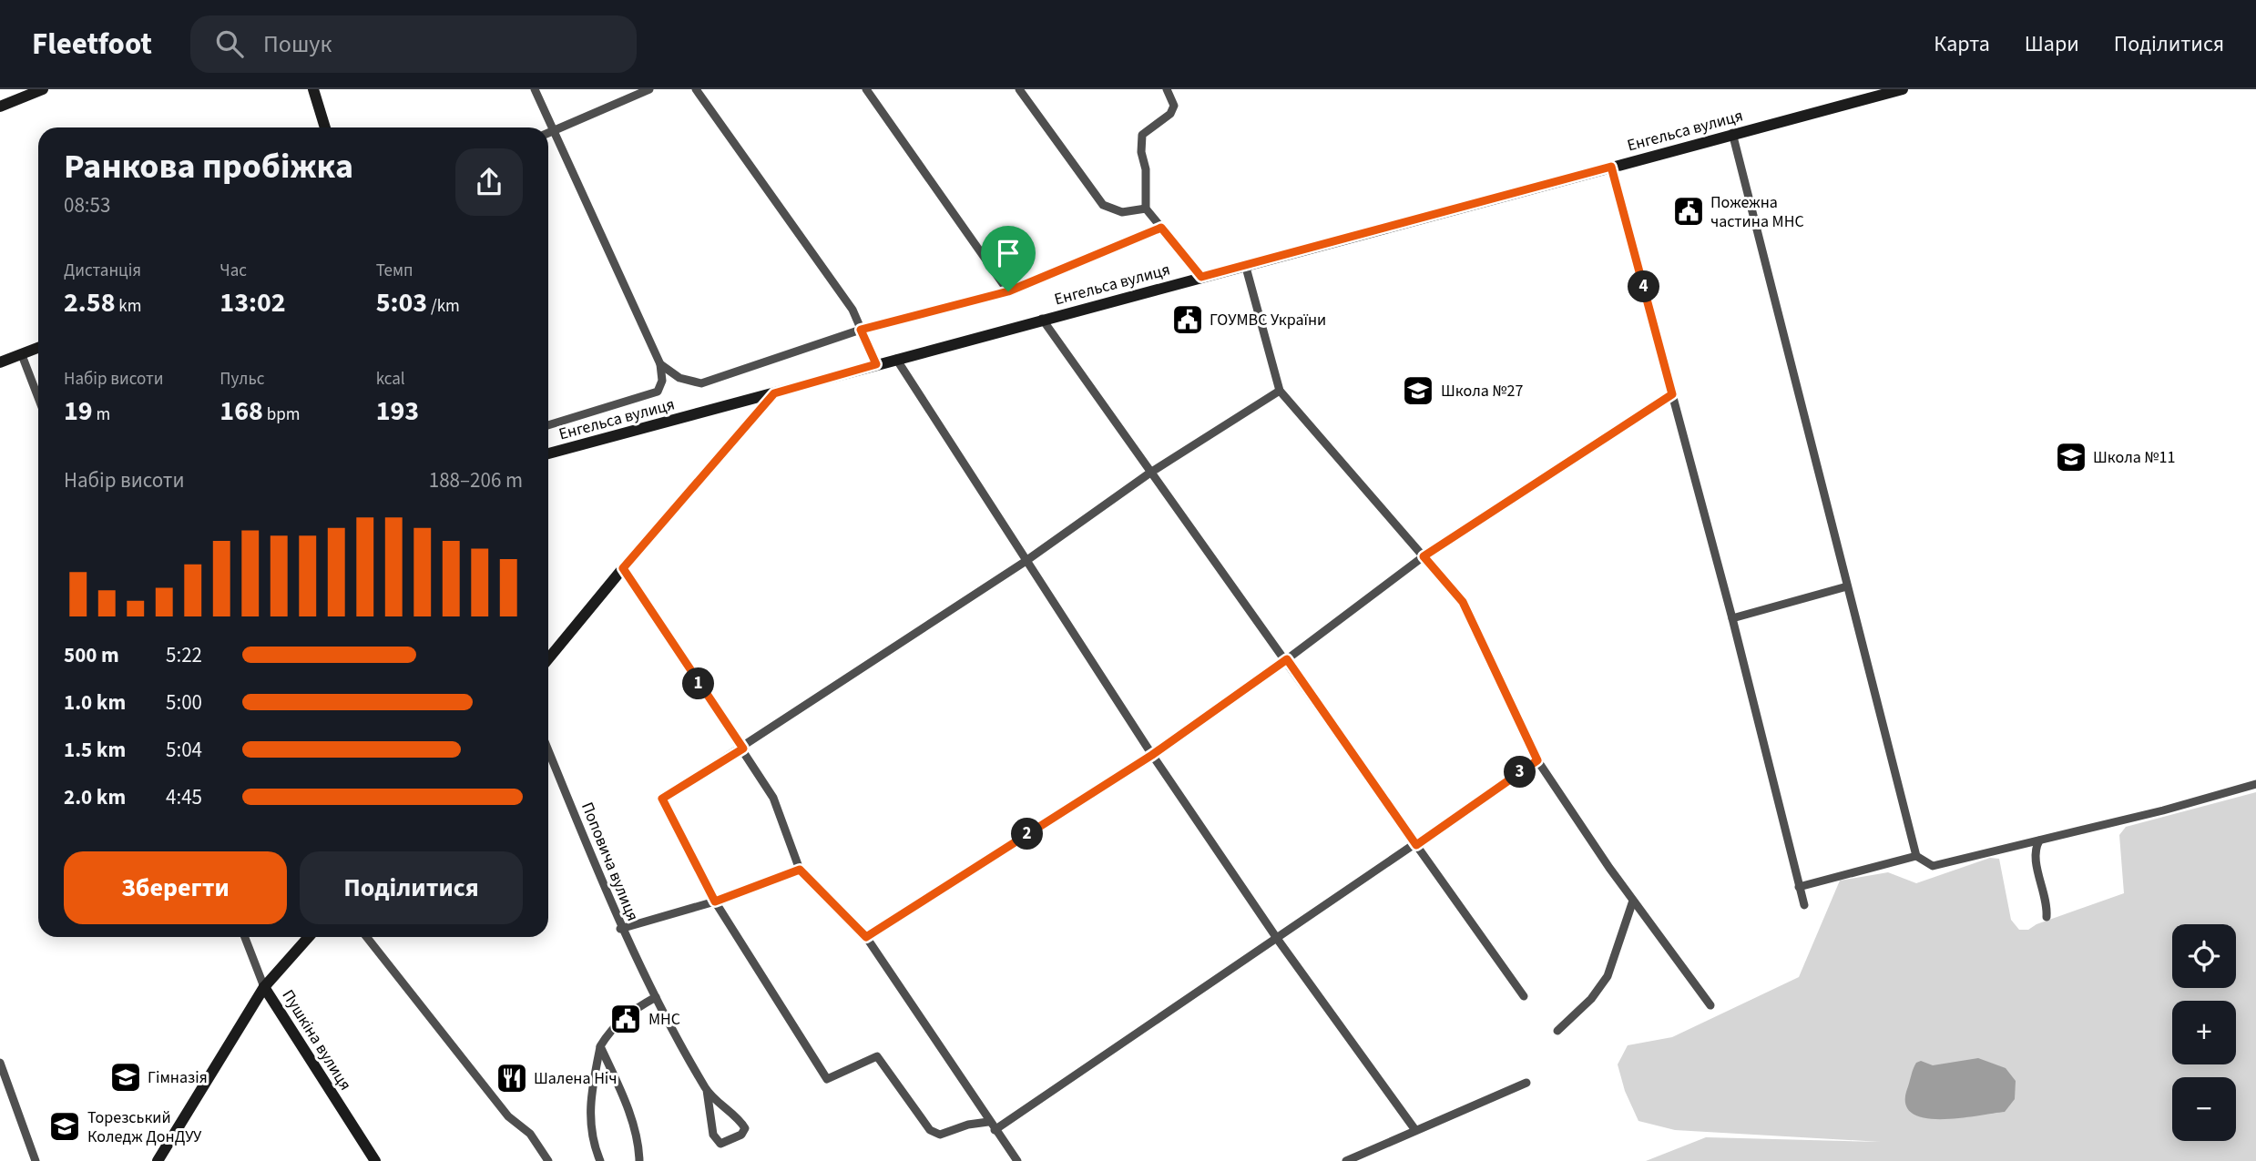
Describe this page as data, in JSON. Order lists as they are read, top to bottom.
{
  "streets": {
    "street": ["Енгельса вулиця", "Поповича вулиця", "Пушкіна вулиця"]
  },
  "places": {
    "public building": ["Пожежна частина МНС", "ГОУМВС України", "МНС"],
    "school or university": [
      "Школа №27",
      "Школа №11",
      "Гімназія",
      "Торезський Коледж ДонДУУ"
    ],
    "restaurant": ["Шалена Нiч"]
  },
  "page": {
    "header": "Fleetfoot",
    "search": "Пошук",
    "nav": ["Карта", "Шари", "Поділитися"],
    "heading": ["Ранкова пробіжка", "08:53"],
    "stats": [
      ["Дистанція", "2.58 km"],
      ["Час", "13:02"],
      ["Темп", "5:03 /km"],
      ["Набір висоти", "19 m"],
      ["Пульс", "168 bpm"],
      ["kcal", "193"]
    ],
    "pins": [
      "4",
      "1",
      "3",
      "2"
    ],
    "chart": ["Набір висоти", "188–206 m"],
    "list": [
      {
        "name": "500 m",
        "note": "5:22"
      },
      {
        "name": "1.0 km",
        "note": "5:00"
      },
      {
        "name": "1.5 km",
        "note": "5:04"
      },
      {
        "name": "2.0 km",
        "note": "4:45"
      }
    ],
    "buttons": ["Зберегти", "Поділитися"],
    "map_buttons": ["+", "−"]
  }
}
